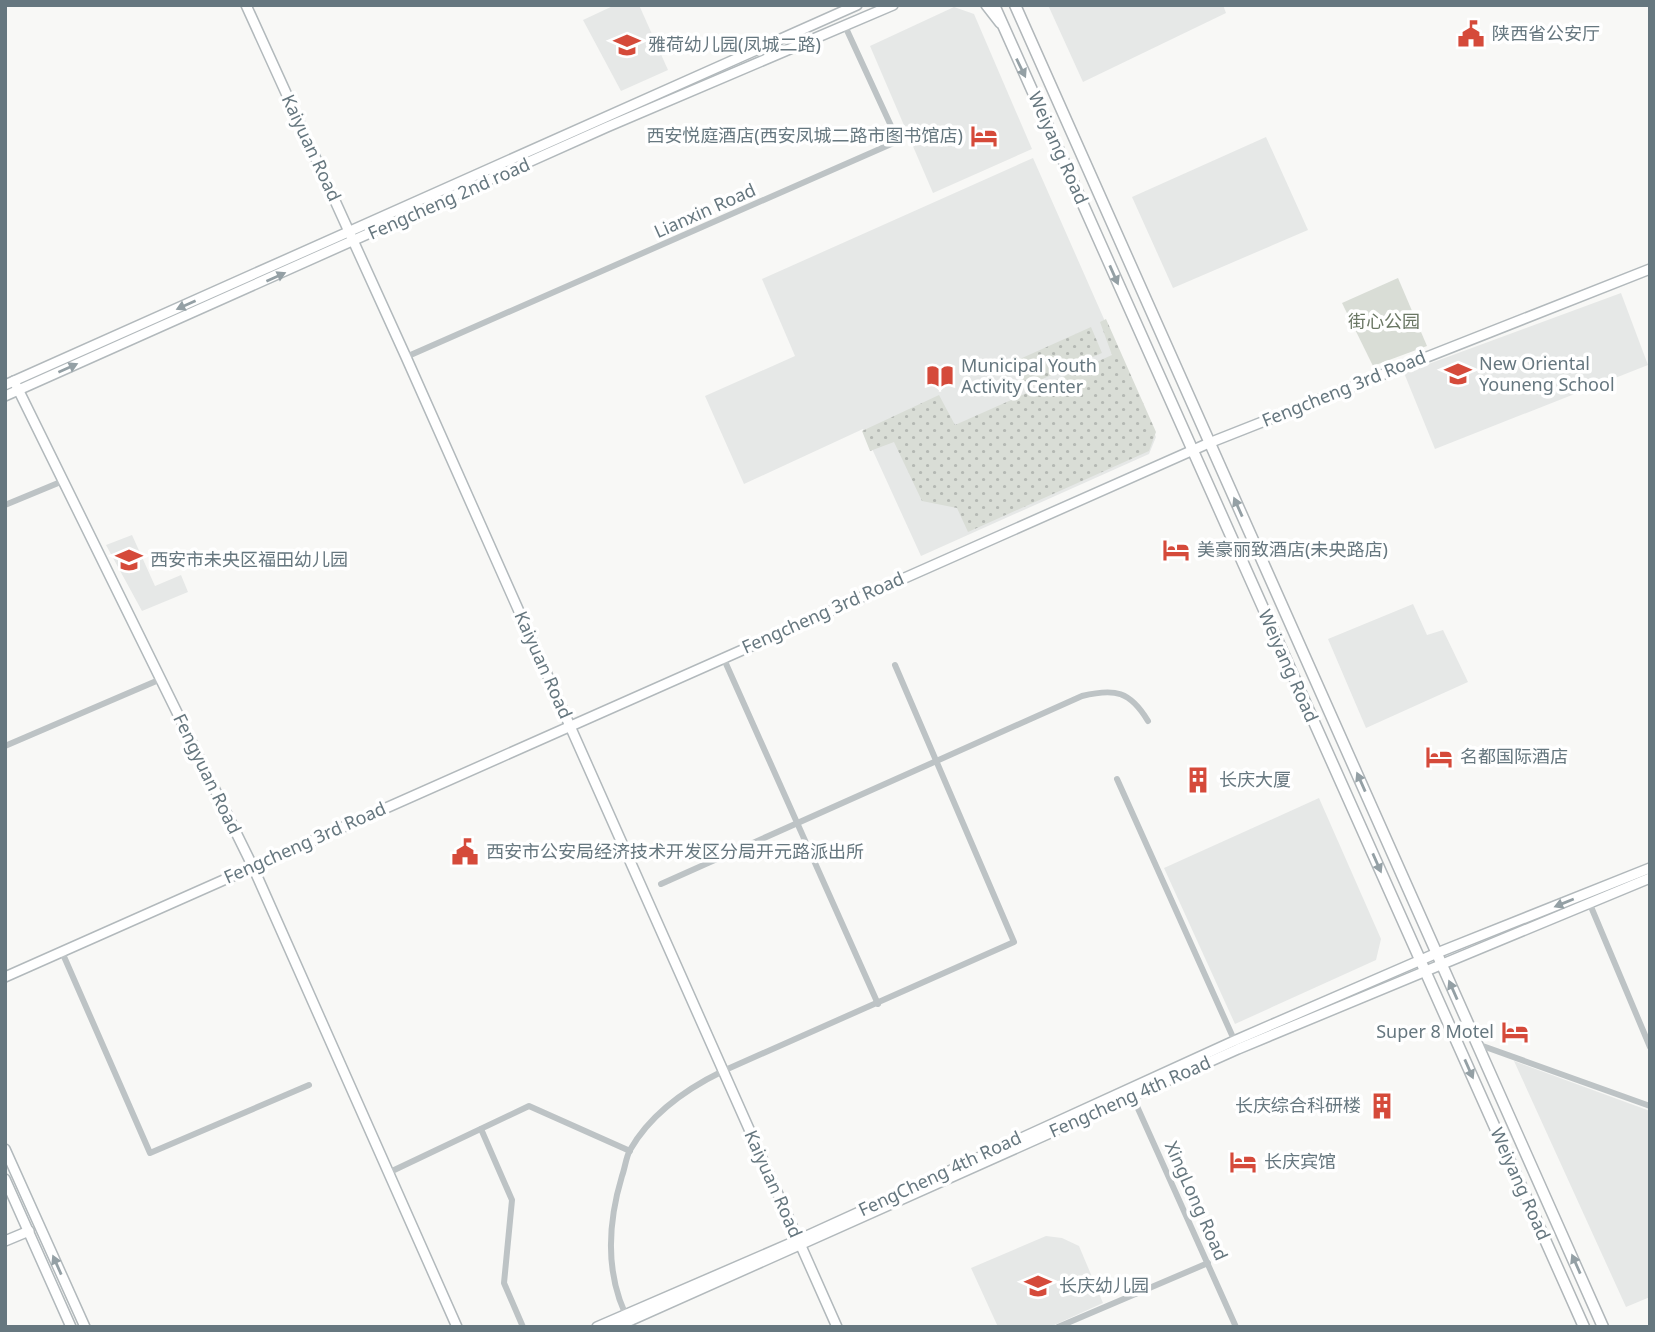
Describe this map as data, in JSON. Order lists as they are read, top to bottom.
{
  "streets": {
    "main road": ["Weiyang Road"],
    "street": [
      "Kaiyuan Road",
      "Fengcheng 2nd road",
      "Lianxin Road",
      "Fengcheng 3rd Road",
      "Fengyuan Road",
      "FengCheng 4th Road",
      "XingLong Road"
    ]
  },
  "crossings": [
    ["Kaiyuan Road", "Fengcheng 2nd road"],
    ["Kaiyuan Road", "Lianxin Road"],
    ["Kaiyuan Road", "Fengcheng 3rd Road"],
    ["Kaiyuan Road", "FengCheng 4th Road"],
    ["Weiyang Road", "Fengcheng 3rd Road"],
    ["Weiyang Road", "FengCheng 4th Road"],
    ["Fengcheng 2nd road", "Lianxin Road"],
    ["Fengcheng 2nd road", "Fengyuan Road"],
    ["Fengcheng 3rd Road", "Fengyuan Road"],
    ["FengCheng 4th Road", "XingLong Road"]
  ],
  "parks": ["街心公园"],
  "places": {
    "public building": ["陕西省公安厅", "西安市公安局经济技术开发区分局开元路派出所"],
    "school or university": [
      "雅荷幼儿园(凤城二路)",
      "New Oriental Youneng School",
      "西安市未央区福田幼儿园",
      "长庆幼儿园"
    ],
    "hotel": [
      "西安悦庭酒店(西安凤城二路市图书馆店)",
      "美豪丽致酒店(未央路店)",
      "名都国际酒店",
      "Super 8 Motel",
      "长庆宾馆"
    ],
    "library": ["Municipal Youth Activity Center"],
    "building": ["长庆大厦", "长庆综合科研楼"]
  }
}
